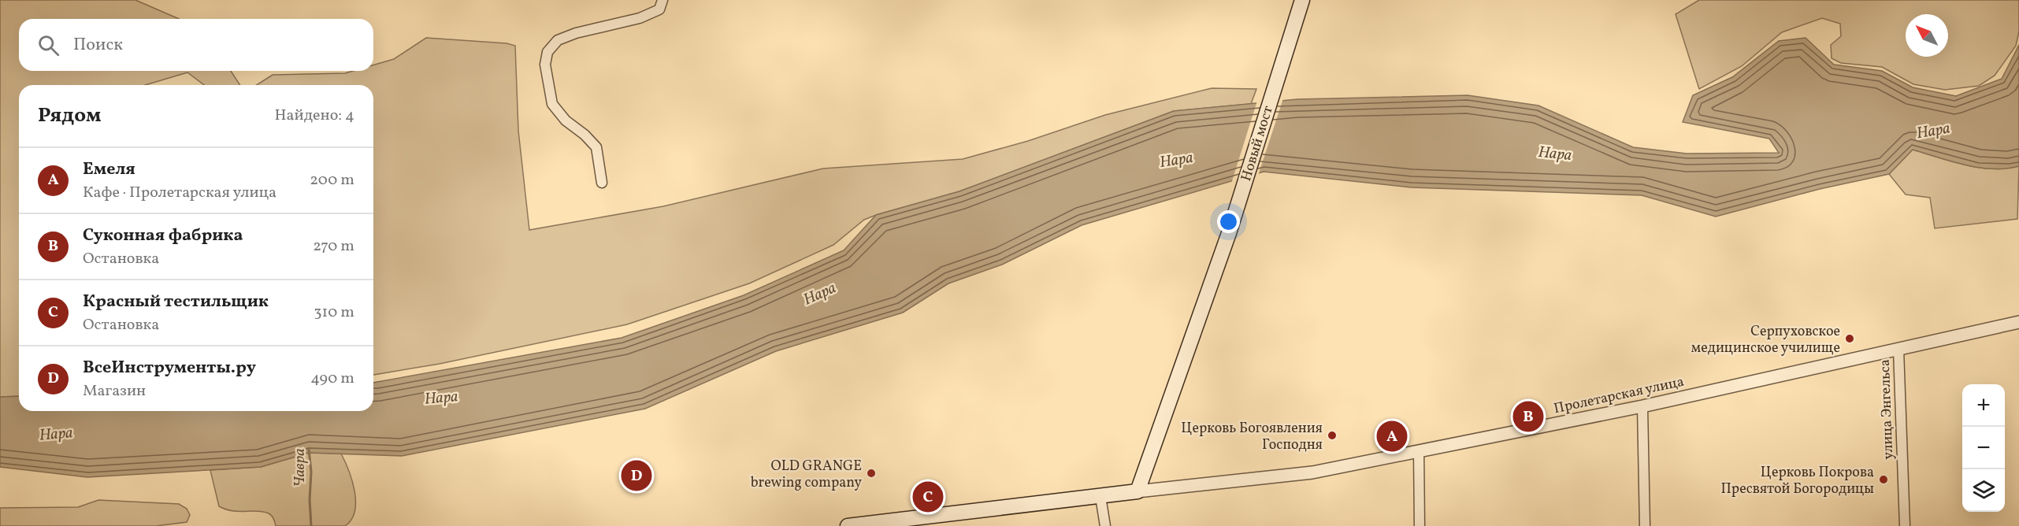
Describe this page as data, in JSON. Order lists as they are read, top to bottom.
{
  "streets": {
    "main road": ["Новый мост"],
    "street": ["Пролетарская улица", "улица Энгельса"]
  },
  "crossings": [
    ["Новый мост", "Пролетарская улица"],
    ["Пролетарская улица", "улица Энгельса"]
  ],
  "water": ["Нара", "Чавра"],
  "places": [
    "Серпуховское медицинское училище",
    "Церковь Богоявления Господня",
    "OLD GRANGE brewing company",
    "Церковь Покрова Пресвятой Богородицы"
  ],
  "north": "top left",
  "page": {
    "search": "Поиск",
    "heading": ["Рядом", "Найдено: 4"],
    "list": [
      {
        "mark": "A",
        "name": "Емеля",
        "note": "Кафе · Пролетарская улица",
        "value": "200 m"
      },
      {
        "mark": "B",
        "name": "Суконная фабрика",
        "note": "Остановка",
        "value": "270 m"
      },
      {
        "mark": "C",
        "name": "Красный тестильщик",
        "note": "Остановка",
        "value": "310 m"
      },
      {
        "mark": "D",
        "name": "ВсеИнструменты.ру",
        "note": "Магазин",
        "value": "490 m"
      }
    ],
    "map_buttons": ["+", "−"],
    "pins": [
      "B",
      "A",
      "D",
      "C"
    ]
  }
}
